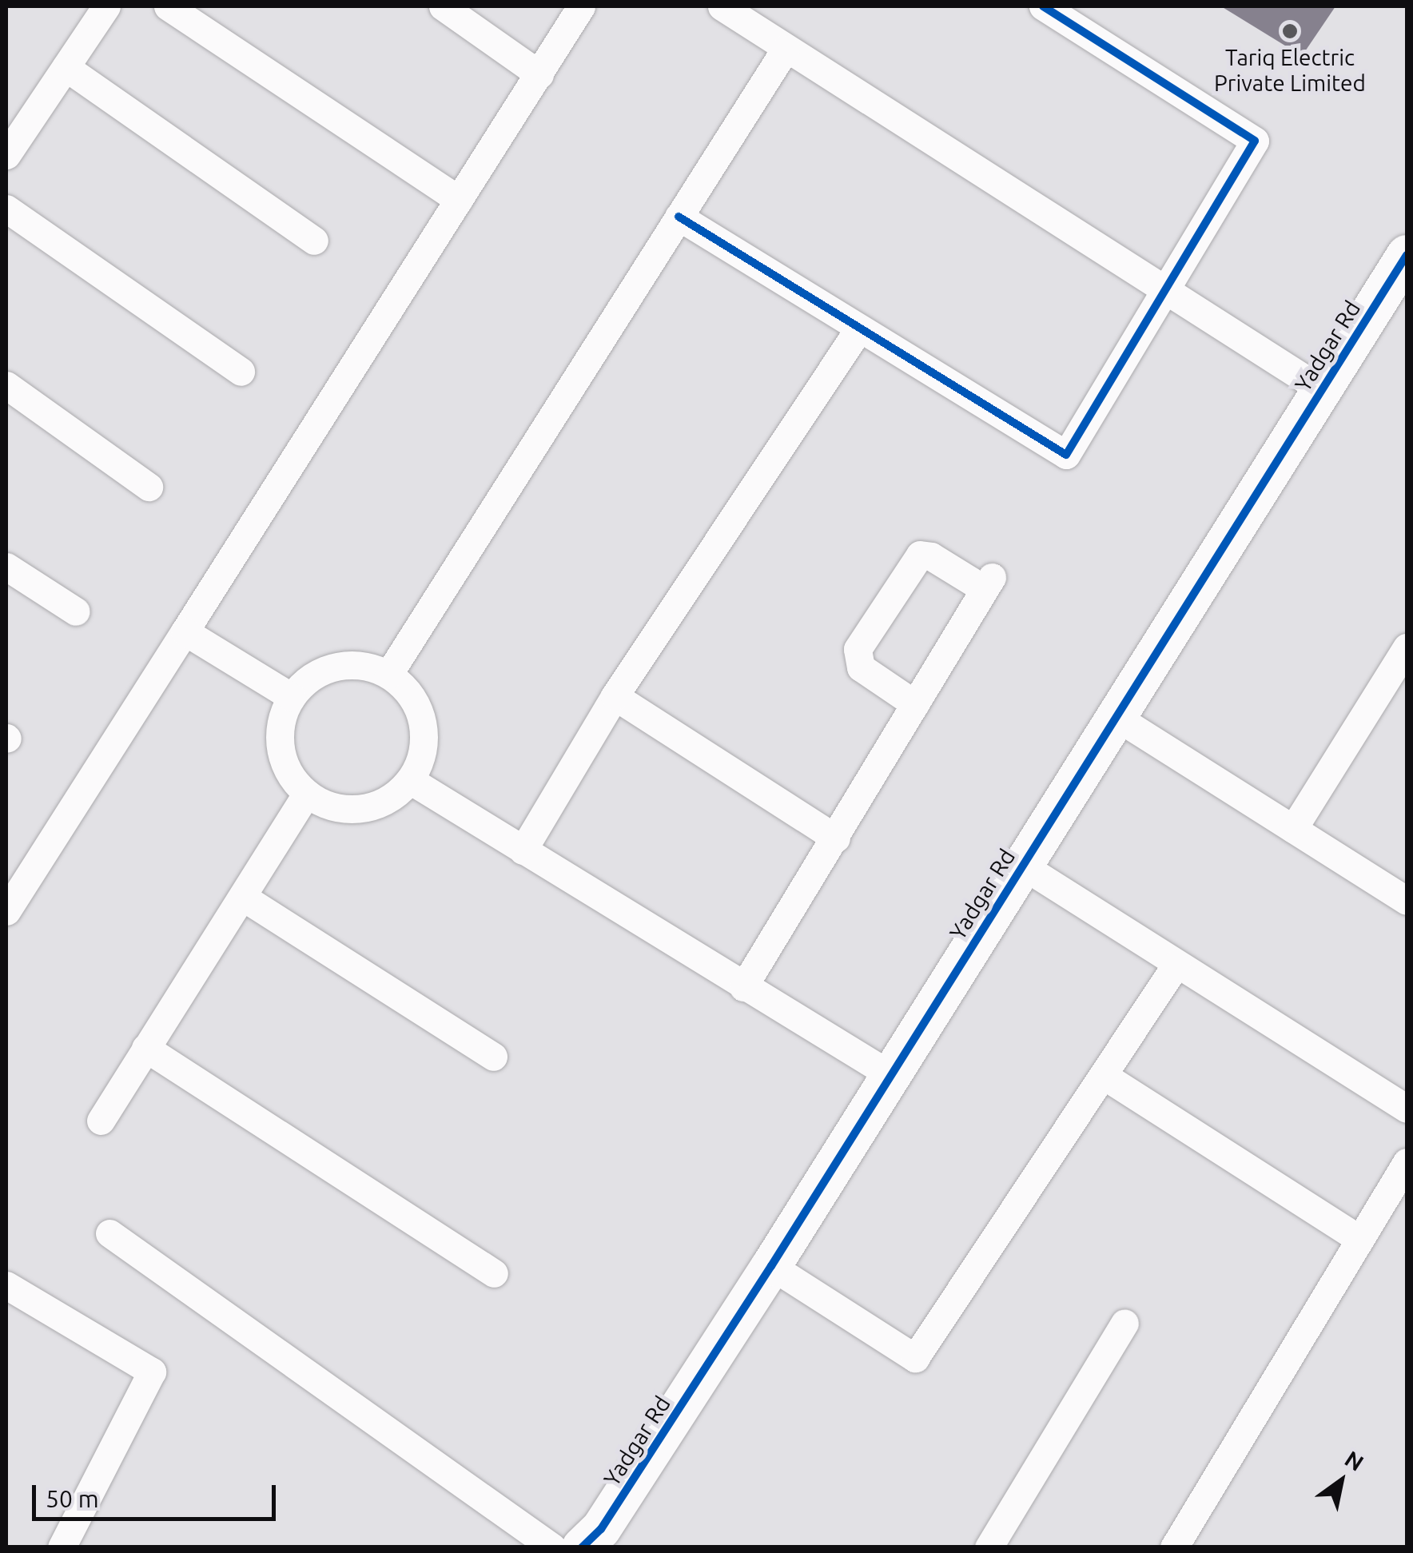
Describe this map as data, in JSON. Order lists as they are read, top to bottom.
{
  "streets": {
    "street": ["Yadgar Rd"]
  },
  "places": ["Tariq Electric Private Limited"],
  "scale_bar": "50 m",
  "north": "top right"
}
